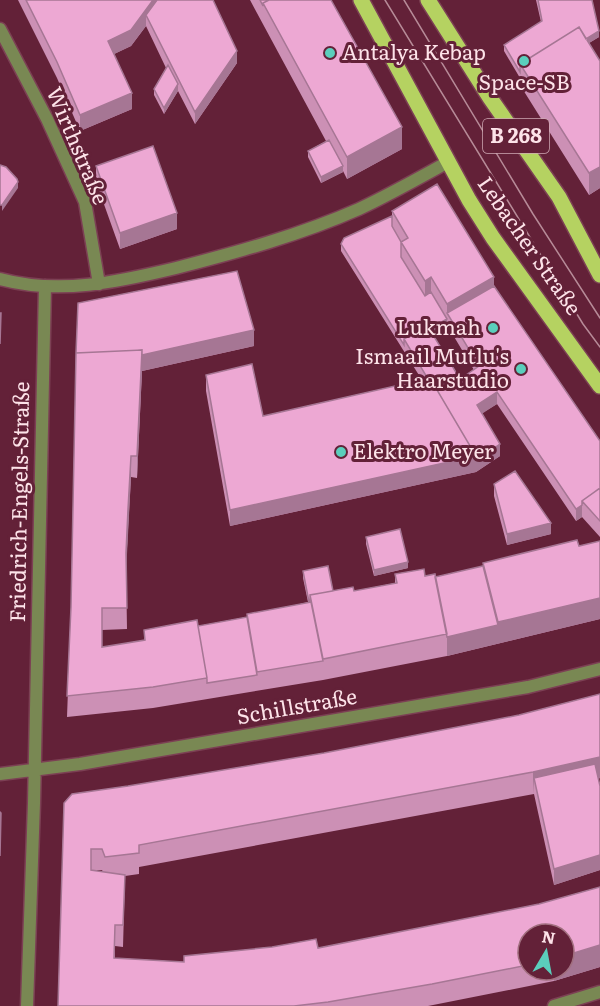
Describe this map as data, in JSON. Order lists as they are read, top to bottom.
{
  "streets": {
    "main road": ["B 268", "Lebacher Straße"],
    "street": ["Wirthstraße", "Friedrich-Engels-Straße", "Schillstraße"]
  },
  "crossings": [
    ["Friedrich-Engels-Straße", "Schillstraße"]
  ],
  "places": [
    "Antalya Kebap",
    "Space-SB",
    "Lukmah",
    "Ismaail Mutlu's Haarstudio",
    "Elektro Meyer"
  ],
  "north": "top"
}
